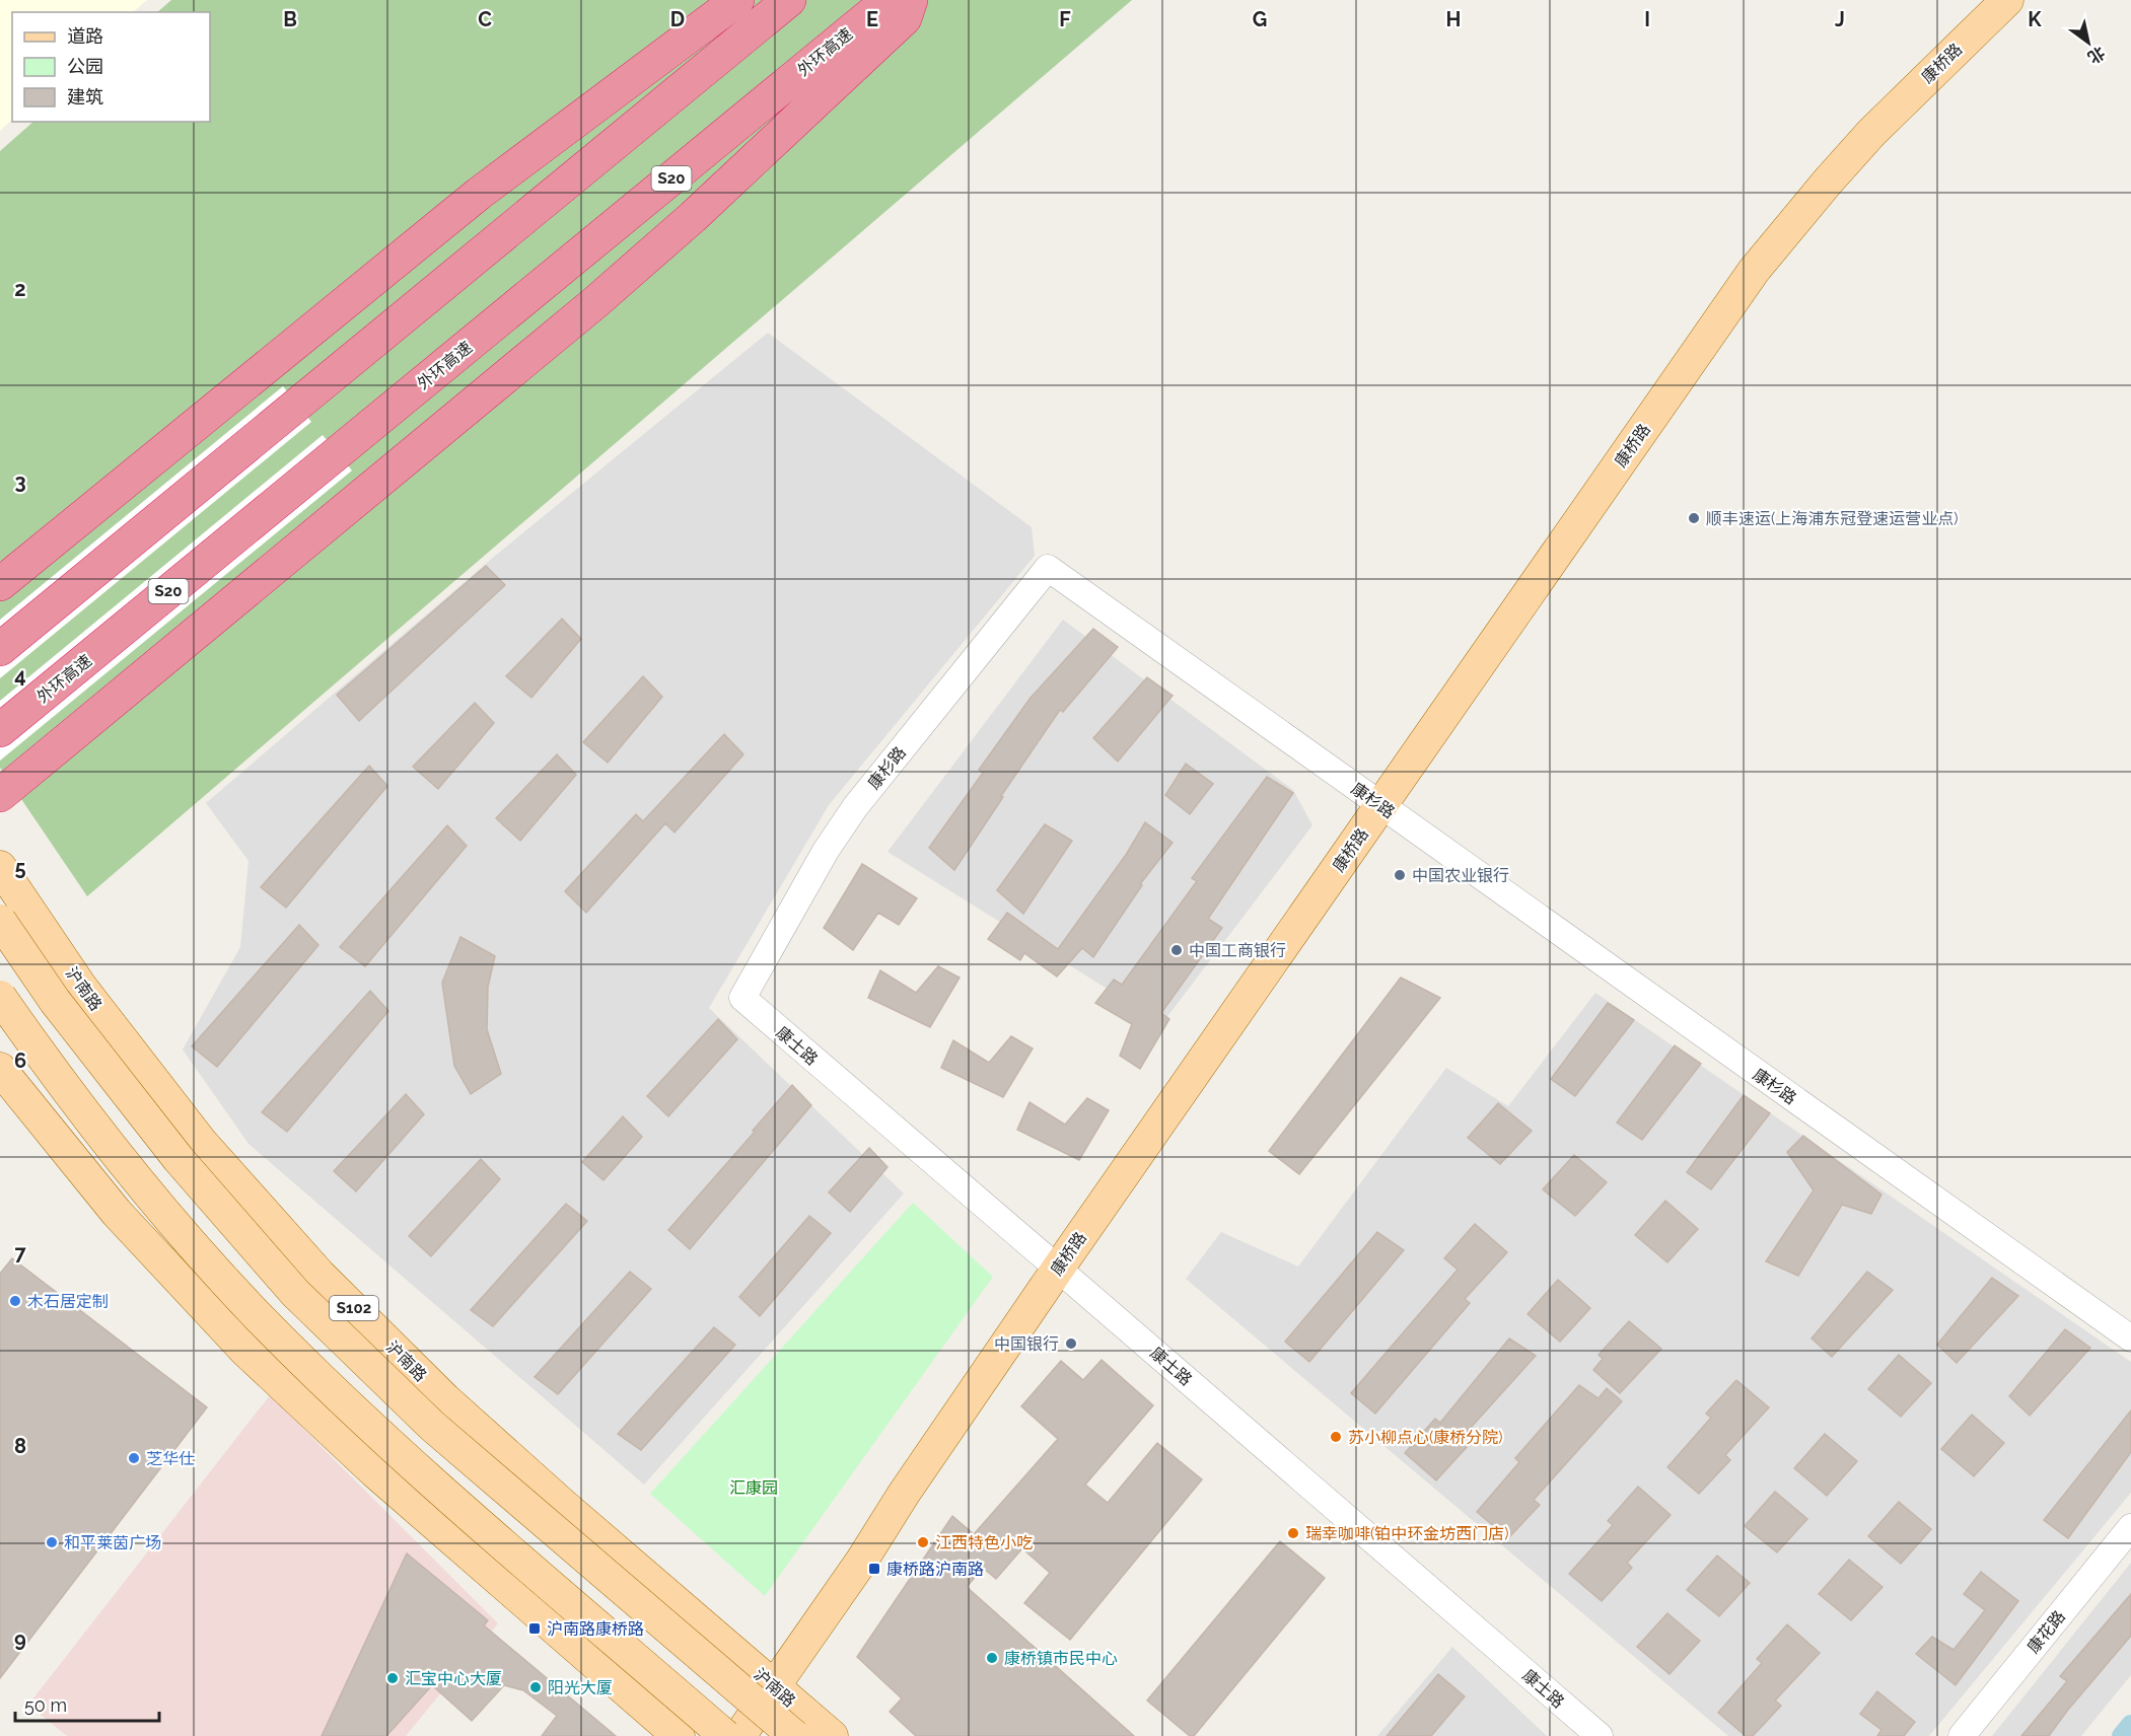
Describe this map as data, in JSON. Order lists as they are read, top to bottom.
{
  "streets": {
    "highway": ["外环高速", "S20"],
    "main road": ["康桥路", "沪南路", "S102"],
    "street": ["康杉路", "康士路", "康花路"]
  },
  "crossings": [
    ["康桥路", "康杉路"],
    ["康桥路", "沪南路"],
    ["康桥路", "康士路"],
    ["康杉路", "康士路"]
  ],
  "parks": ["汇康园"],
  "places": {
    "other": [
      "顺丰速运(上海浦东冠登速运营业点)",
      "中国农业银行",
      "中国工商银行",
      "木石居定制",
      "中国银行",
      "苏小柳点心(康桥分院)",
      "芝华仕",
      "瑞幸咖啡(铂中环金坊西门店)",
      "和平莱茵广场",
      "江西特色小吃",
      "康桥镇市民中心",
      "汇宝中心大厦",
      "阳光大厦"
    ],
    "transit": ["康桥路沪南路", "沪南路康桥路"]
  },
  "legend": ["道路", "公园", "建筑"],
  "scale_bar": "50 m",
  "north": "bottom right",
  "grid": {
    "columns": [
      "B",
      "C",
      "D",
      "E",
      "F",
      "G",
      "H",
      "I",
      "J",
      "K"
    ],
    "rows": [
      "2",
      "3",
      "4",
      "5",
      "6",
      "7",
      "8",
      "9"
    ]
  }
}
